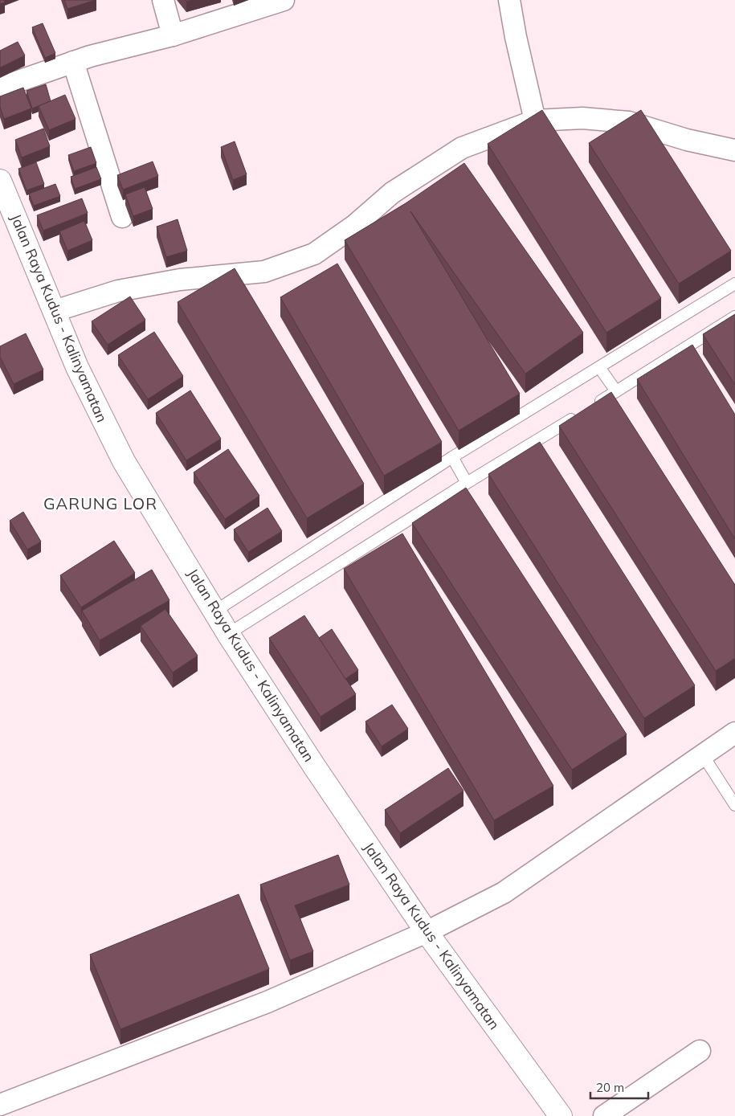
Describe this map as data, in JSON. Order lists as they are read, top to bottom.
{
  "streets": {
    "main road": ["Jalan Raya Kudus - Kalinyamatan"]
  },
  "districts": ["GARUNG LOR"],
  "scale_bar": "20 m"
}
